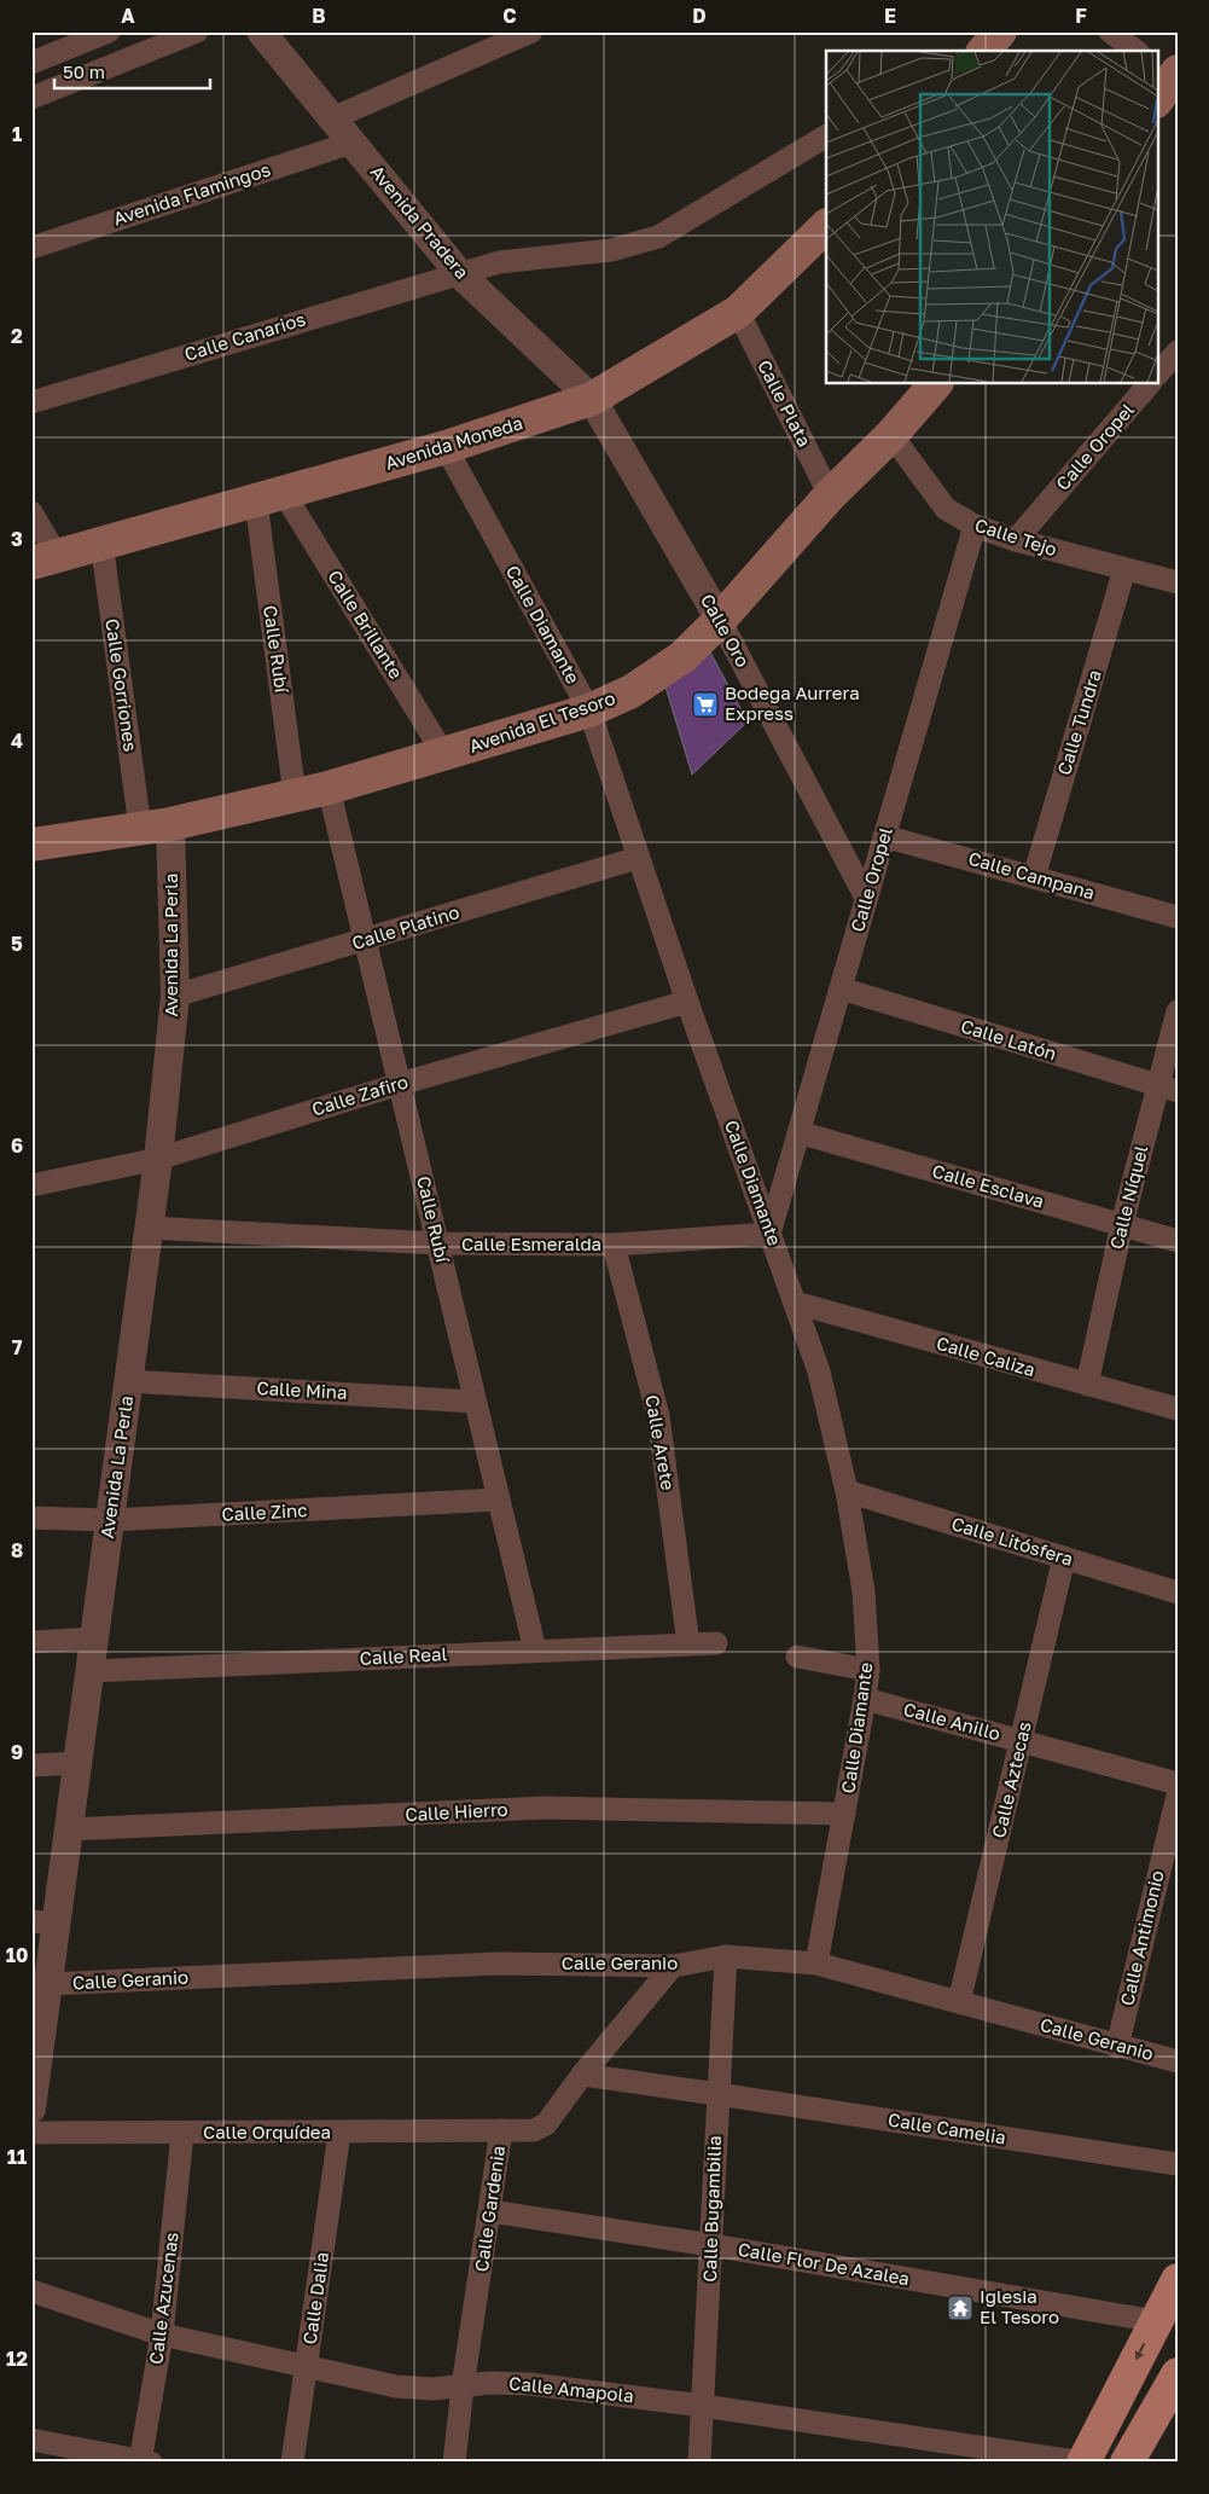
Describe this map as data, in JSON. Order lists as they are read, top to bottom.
{
  "streets": {
    "main road": ["Avenida Moneda", "Avenida El Tesoro"],
    "street": [
      "Avenida Flamingos",
      "Avenida Pradera",
      "Calle Canarios",
      "Calle Plata",
      "Calle Oropel",
      "Calle Tejo",
      "Calle Brillante",
      "Calle Diamante",
      "Calle Oro",
      "Calle Rubí",
      "Calle Gorriones",
      "Calle Tundra",
      "Calle Campana",
      "Calle Platino",
      "Avenida La Perla",
      "Calle Latón",
      "Calle Zafiro",
      "Calle Esclava",
      "Calle Níquel",
      "Calle Esmeralda",
      "Calle Caliza",
      "Calle Mina",
      "Calle Arete",
      "Calle Zinc",
      "Calle Litósfera",
      "Calle Real",
      "Calle Anillo",
      "Calle Aztecas",
      "Calle Hierro",
      "Calle Antimonio",
      "Calle Geranio",
      "Calle Camelia",
      "Calle Orquídea",
      "Calle Gardenia",
      "Calle Bugambilia",
      "Calle Flor De Azalea",
      "Calle Azucenas",
      "Calle Dalia",
      "Calle Amapola"
    ]
  },
  "crossings": [
    ["Avenida Flamingos", "Avenida Pradera"],
    ["Avenida Pradera", "Calle Canarios"],
    ["Avenida Pradera", "Avenida Moneda"],
    ["Avenida Pradera", "Calle Oro"],
    ["Calle Plata", "Avenida Moneda"],
    ["Calle Plata", "Avenida El Tesoro"],
    ["Avenida Moneda", "Calle Brillante"],
    ["Avenida Moneda", "Calle Diamante"],
    ["Avenida Moneda", "Calle Oro"],
    ["Avenida Moneda", "Calle Rubí"],
    ["Avenida Moneda", "Calle Gorriones"],
    ["Calle Oropel", "Calle Tejo"],
    ["Calle Oropel", "Calle Diamante"],
    ["Calle Oropel", "Calle Oro"],
    ["Calle Oropel", "Calle Campana"],
    ["Calle Oropel", "Calle Latón"],
    ["Calle Oropel", "Calle Esclava"],
    ["Calle Oropel", "Calle Esmeralda"],
    ["Calle Tejo", "Avenida El Tesoro"],
    ["Calle Tejo", "Calle Tundra"],
    ["Calle Brillante", "Calle Rubí"],
    ["Calle Brillante", "Avenida El Tesoro"],
    ["Calle Diamante", "Avenida El Tesoro"],
    ["Calle Diamante", "Calle Platino"],
    ["Calle Diamante", "Calle Zafiro"],
    ["Calle Diamante", "Calle Esmeralda"],
    ["Calle Diamante", "Calle Caliza"],
    ["Calle Diamante", "Calle Litósfera"],
    ["Calle Diamante", "Calle Anillo"],
    ["Calle Diamante", "Calle Hierro"],
    ["Calle Diamante", "Calle Geranio"],
    ["Calle Oro", "Avenida El Tesoro"],
    ["Calle Rubí", "Avenida El Tesoro"],
    ["Calle Rubí", "Calle Platino"],
    ["Calle Rubí", "Calle Zafiro"],
    ["Calle Rubí", "Calle Esmeralda"],
    ["Calle Rubí", "Calle Mina"],
    ["Calle Rubí", "Calle Zinc"],
    ["Calle Rubí", "Calle Real"],
    ["Calle Gorriones", "Avenida El Tesoro"],
    ["Calle Gorriones", "Avenida La Perla"],
    ["Avenida El Tesoro", "Avenida La Perla"],
    ["Calle Tundra", "Calle Campana"],
    ["Calle Platino", "Avenida La Perla"],
    ["Avenida La Perla", "Calle Zafiro"],
    ["Avenida La Perla", "Calle Esmeralda"],
    ["Avenida La Perla", "Calle Mina"],
    ["Avenida La Perla", "Calle Zinc"],
    ["Avenida La Perla", "Calle Real"],
    ["Avenida La Perla", "Calle Hierro"],
    ["Avenida La Perla", "Calle Geranio"],
    ["Calle Latón", "Calle Níquel"],
    ["Calle Esclava", "Calle Níquel"],
    ["Calle Níquel", "Calle Caliza"],
    ["Calle Esmeralda", "Calle Arete"],
    ["Calle Arete", "Calle Real"],
    ["Calle Litósfera", "Calle Aztecas"],
    ["Calle Anillo", "Calle Aztecas"],
    ["Calle Aztecas", "Calle Geranio"],
    ["Calle Antimonio", "Calle Geranio"],
    ["Calle Geranio", "Calle Gardenia"],
    ["Calle Geranio", "Calle Bugambilia"],
    ["Calle Camelia", "Calle Bugambilia"],
    ["Calle Orquídea", "Calle Gardenia"],
    ["Calle Orquídea", "Calle Azucenas"],
    ["Calle Orquídea", "Calle Dalia"],
    ["Calle Gardenia", "Calle Flor De Azalea"],
    ["Calle Gardenia", "Calle Amapola"],
    ["Calle Bugambilia", "Calle Flor De Azalea"],
    ["Calle Bugambilia", "Calle Amapola"],
    ["Calle Azucenas", "Calle Amapola"],
    ["Calle Dalia", "Calle Amapola"]
  ],
  "places": {
    "supermarket": ["Bodega Aurrera Express"],
    "temple": ["Iglesia El Tesoro"]
  },
  "scale_bar": "50 m",
  "grid": {
    "columns": [
      "A",
      "B",
      "C",
      "D",
      "E",
      "F"
    ],
    "rows": [
      "1",
      "2",
      "3",
      "4",
      "5",
      "6",
      "7",
      "8",
      "9",
      "10",
      "11",
      "12"
    ]
  }
}
